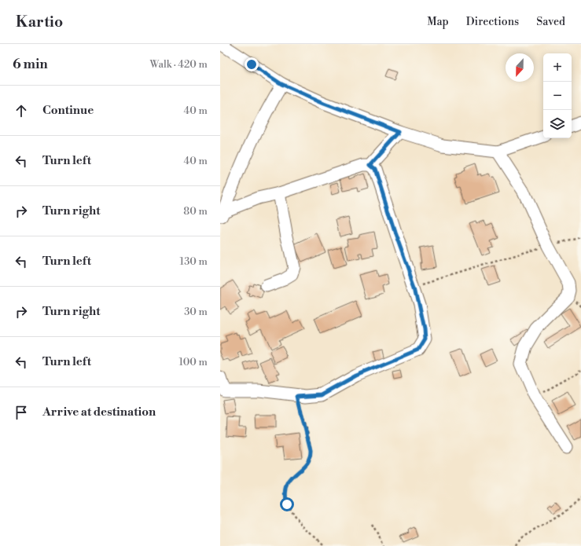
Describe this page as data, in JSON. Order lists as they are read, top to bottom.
{
  "north": "bottom",
  "page": {
    "header": "Kartio",
    "nav": ["Map", "Directions", "Saved"],
    "heading": ["6 min", "Walk · 420 m"],
    "map_buttons": ["+", "−"],
    "list": [
      ["Continue", "40 m"],
      ["Turn left", "40 m"],
      ["Turn right", "80 m"],
      ["Turn left", "130 m"],
      ["Turn right", "30 m"],
      ["Turn left", "100 m"],
      "Arrive at destination"
    ]
  }
}
